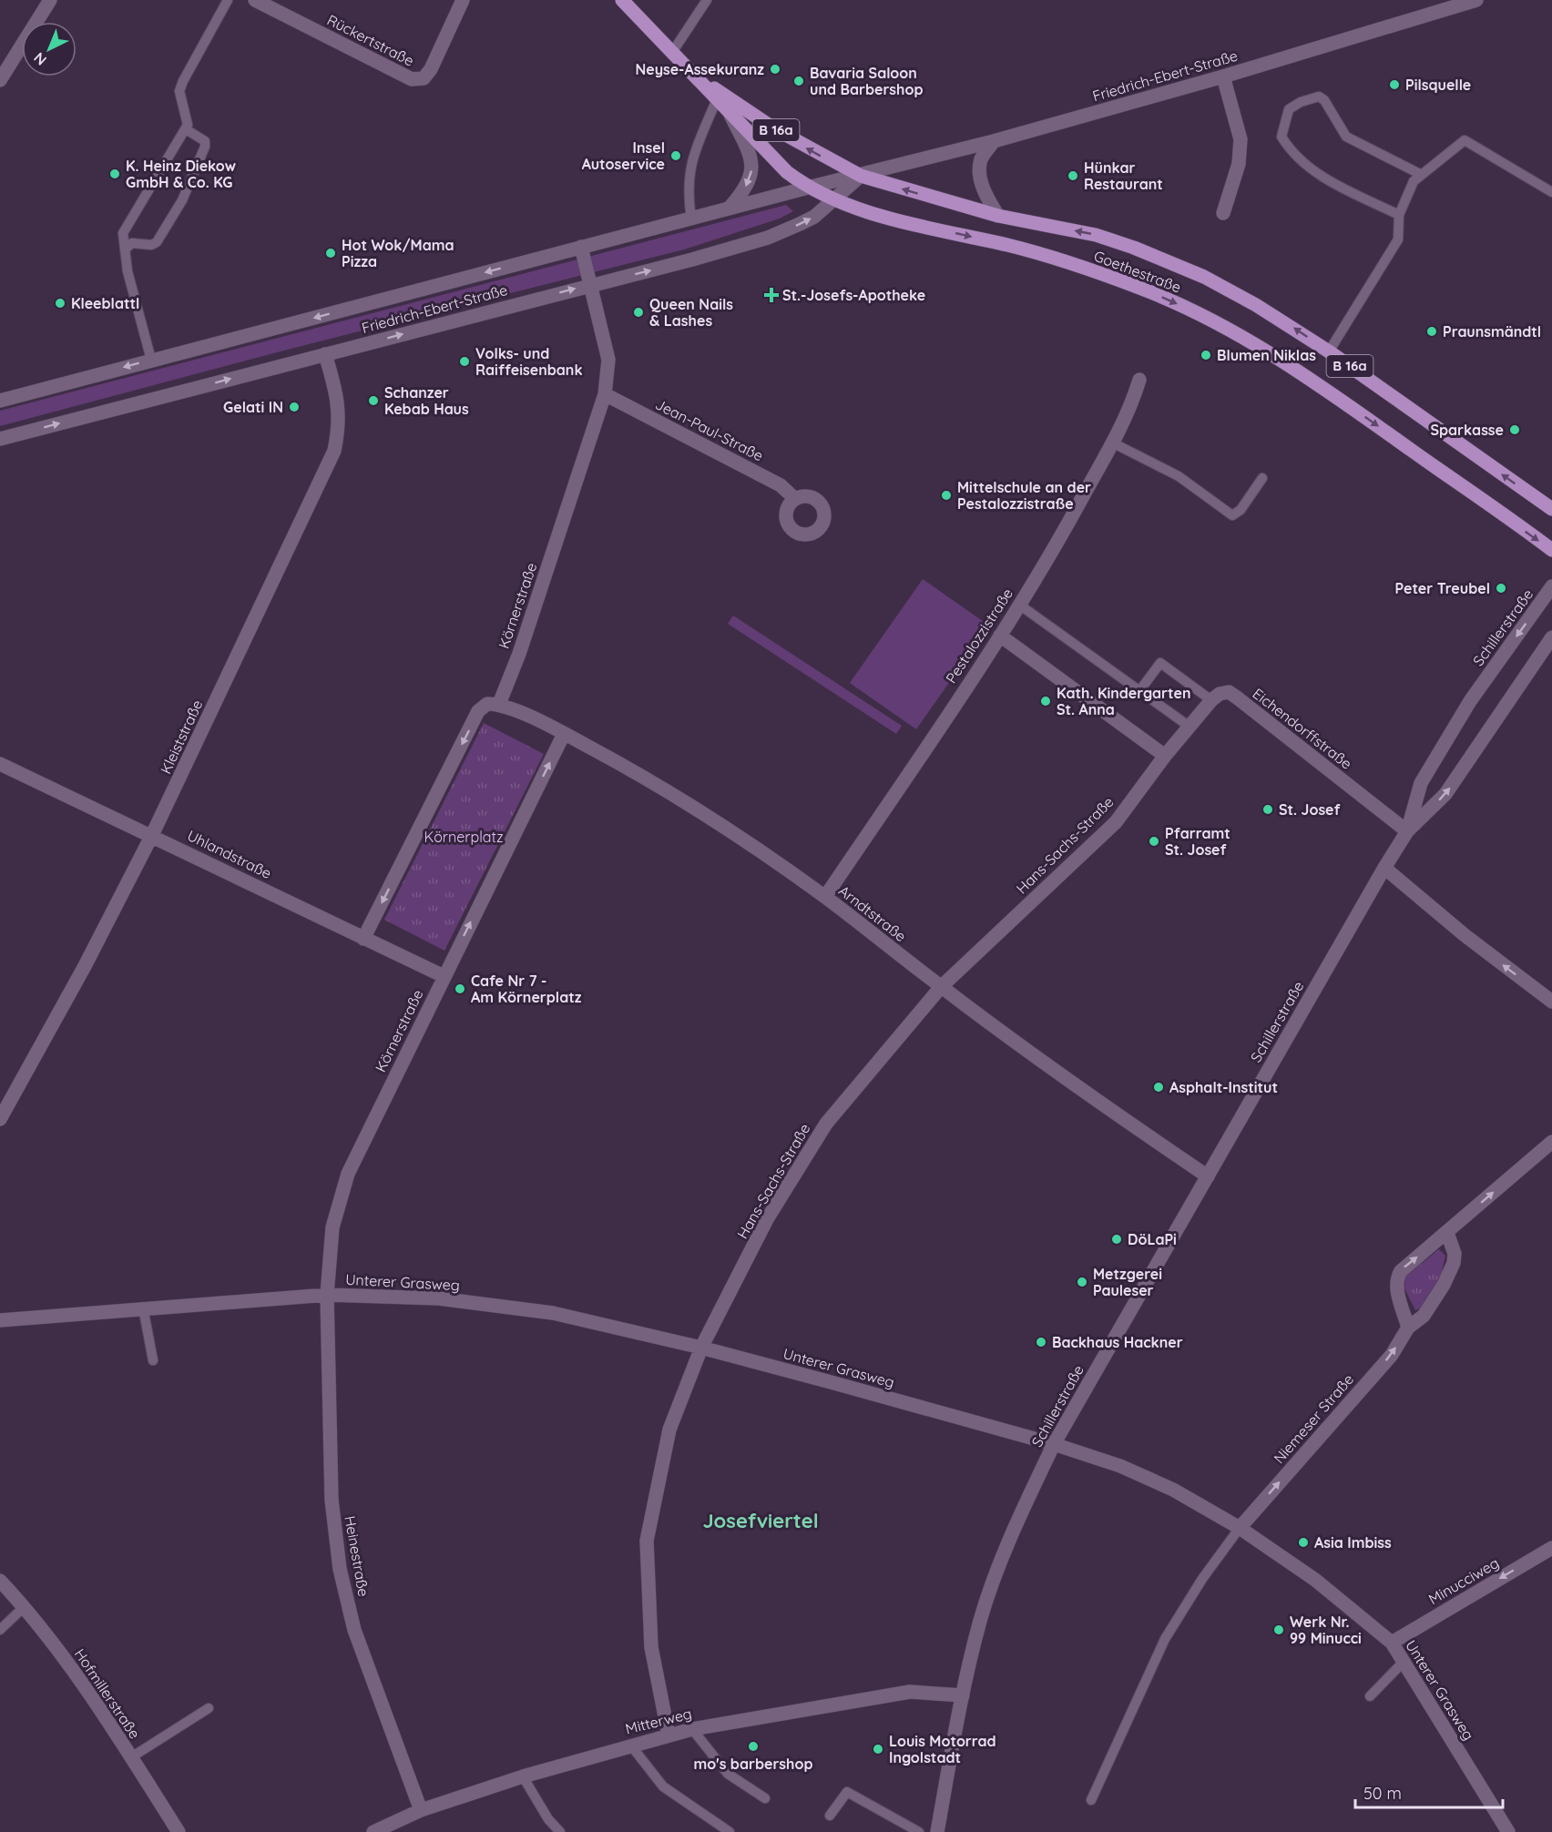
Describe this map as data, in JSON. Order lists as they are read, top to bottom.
{
  "streets": {
    "main road": ["B 16a", "Goethestraße"],
    "street": [
      "Rückertstraße",
      "Friedrich-Ebert-Straße",
      "Jean-Paul-Straße",
      "Körnerstraße",
      "Schillerstraße",
      "Pestalozzistraße",
      "Eichendorffstraße",
      "Kleiststraße",
      "Hans-Sachs-Straße",
      "Uhlandstraße",
      "Arndtstraße",
      "Unterer Grasweg",
      "Niemeser Straße",
      "Heinestraße",
      "Minucciweg",
      "Hofmillerstraße",
      "Mitterweg"
    ]
  },
  "crossings": [
    ["Friedrich-Ebert-Straße", "Goethestraße"],
    ["Friedrich-Ebert-Straße", "Körnerstraße"],
    ["Friedrich-Ebert-Straße", "Kleiststraße"],
    ["Jean-Paul-Straße", "Körnerstraße"],
    ["Körnerstraße", "Uhlandstraße"],
    ["Körnerstraße", "Arndtstraße"],
    ["Körnerstraße", "Unterer Grasweg"],
    ["Körnerstraße", "Heinestraße"],
    ["Schillerstraße", "Eichendorffstraße"],
    ["Schillerstraße", "Arndtstraße"],
    ["Schillerstraße", "Unterer Grasweg"],
    ["Schillerstraße", "Mitterweg"],
    ["Pestalozzistraße", "Arndtstraße"],
    ["Kleiststraße", "Uhlandstraße"],
    ["Hans-Sachs-Straße", "Arndtstraße"],
    ["Hans-Sachs-Straße", "Unterer Grasweg"],
    ["Hans-Sachs-Straße", "Mitterweg"],
    ["Unterer Grasweg", "Niemeser Straße"],
    ["Unterer Grasweg", "Heinestraße"],
    ["Unterer Grasweg", "Minucciweg"],
    ["Heinestraße", "Mitterweg"]
  ],
  "one_way": ["Niemeser Straße", "Minucciweg"],
  "districts": ["Josefviertel"],
  "parks": ["Körnerplatz"],
  "places": {
    "other": [
      "Neyse-Assekuranz",
      "Bavaria Saloon und Barbershop",
      "Pilsquelle",
      "Insel Autoservice",
      "K. Heinz Diekow GmbH & Co. KG",
      "Hünkar Restaurant",
      "Hot Wok/Mama Pizza",
      "Kleeblattl",
      "Queen Nails & Lashes",
      "Praunsmändtl",
      "Blumen Niklas",
      "Volks- und Raiffeisenbank",
      "Schanzer Kebab Haus",
      "Gelati IN",
      "Sparkasse",
      "Mittelschule an der Pestalozzistraße",
      "Peter Treubel",
      "Kath. Kindergarten St. Anna",
      "St. Josef",
      "Pfarramt St. Josef",
      "Cafe Nr 7 - Am Körnerplatz",
      "Asphalt-Institut",
      "DöLaPi",
      "Metzgerei Pauleser",
      "Backhaus Hackner",
      "Asia Imbiss",
      "Werk Nr. 99 Minucci",
      "mo's barbershop",
      "Louis Motorrad Ingolstadt"
    ],
    "health": ["St.-Josefs-Apotheke"]
  },
  "scale_bar": "50 m",
  "north": "bottom left"
}
